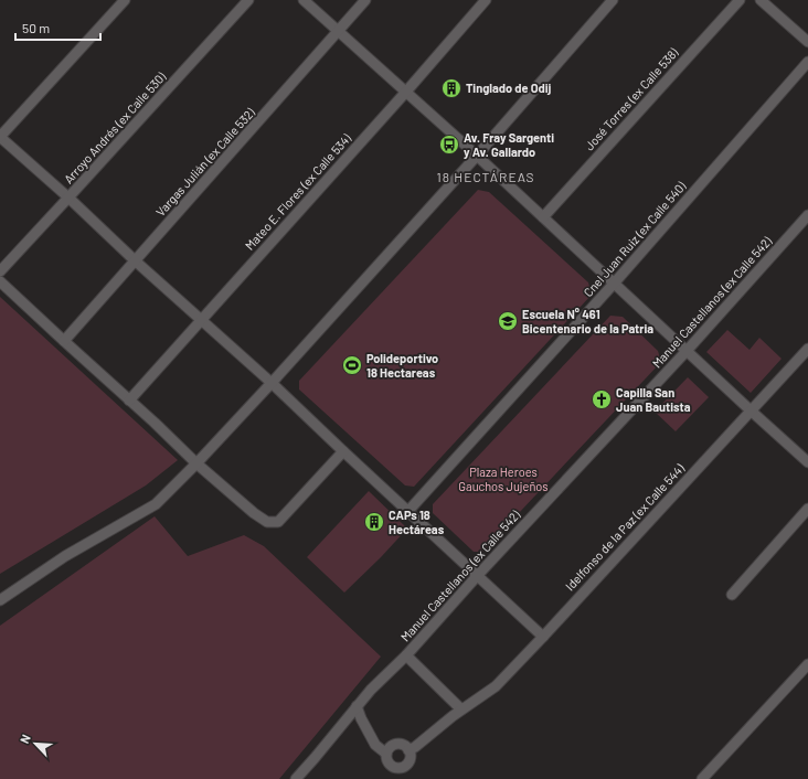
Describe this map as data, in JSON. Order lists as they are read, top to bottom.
{
  "streets": {
    "street": [
      "José Torres (ex Calle 538)",
      "Arroyo Andrés (ex Calle 530)",
      "Vargas Julián (ex Calle 532)",
      "Mateo E. Flores (ex Calle 534)",
      "Cnel Juan Ruiz (ex Calle 540)",
      "Manuel Castellanos (ex Calle 542)",
      "Idelfonso de la Paz (ex Calle 544)"
    ]
  },
  "districts": ["18 HECTÁREAS"],
  "parks": ["Plaza Heroes Gauchos Jujeños"],
  "places": {
    "building": ["Tinglado de Odij", "CAPs 18 Hectáreas"],
    "bus stop": ["Av. Fray Sargenti y Av. Gallardo"],
    "school or university": ["Escuela N° 461 Bicentenario de la Patria"],
    "sports": ["Polideportivo 18 Hectareas"],
    "church": ["Capilla San Juan Bautista"]
  },
  "scale_bar": "50 m",
  "north": "top left"
}
